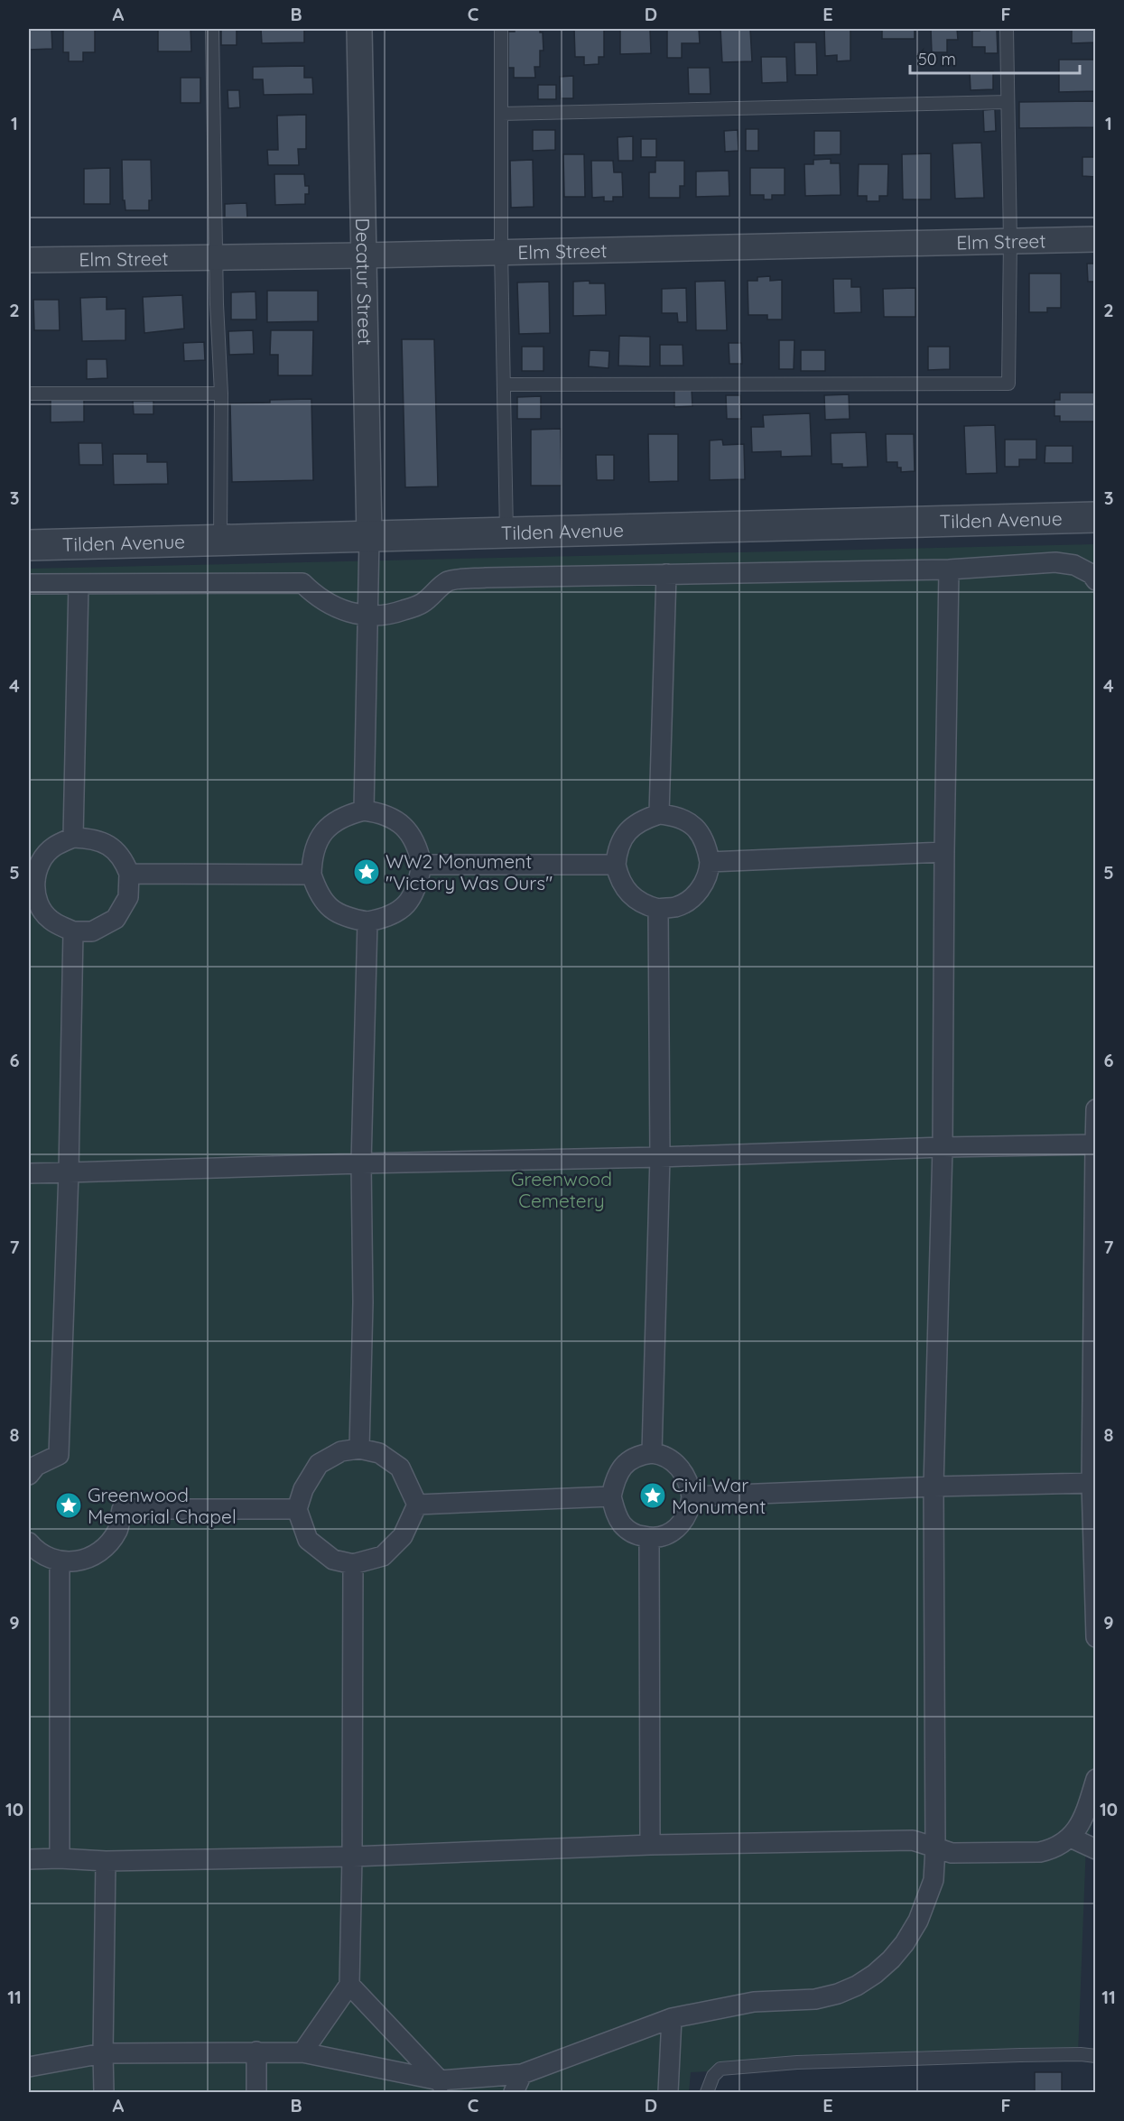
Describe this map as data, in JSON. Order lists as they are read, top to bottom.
{
  "streets": {
    "street": ["Elm Street", "Decatur Street", "Tilden Avenue"]
  },
  "crossings": [
    ["Elm Street", "Decatur Street"],
    ["Decatur Street", "Tilden Avenue"]
  ],
  "parks": ["Greenwood Cemetery"],
  "places": {
    "place": ["WW2 Monument \"Victory Was Ours\"", "Civil War Monument", "Greenwood Memorial Chapel"]
  },
  "scale_bar": "50 m",
  "grid": {
    "columns": [
      "A",
      "B",
      "C",
      "D",
      "E",
      "F"
    ],
    "rows": [
      "1",
      "2",
      "3",
      "4",
      "5",
      "6",
      "7",
      "8",
      "9",
      "10",
      "11"
    ]
  }
}
